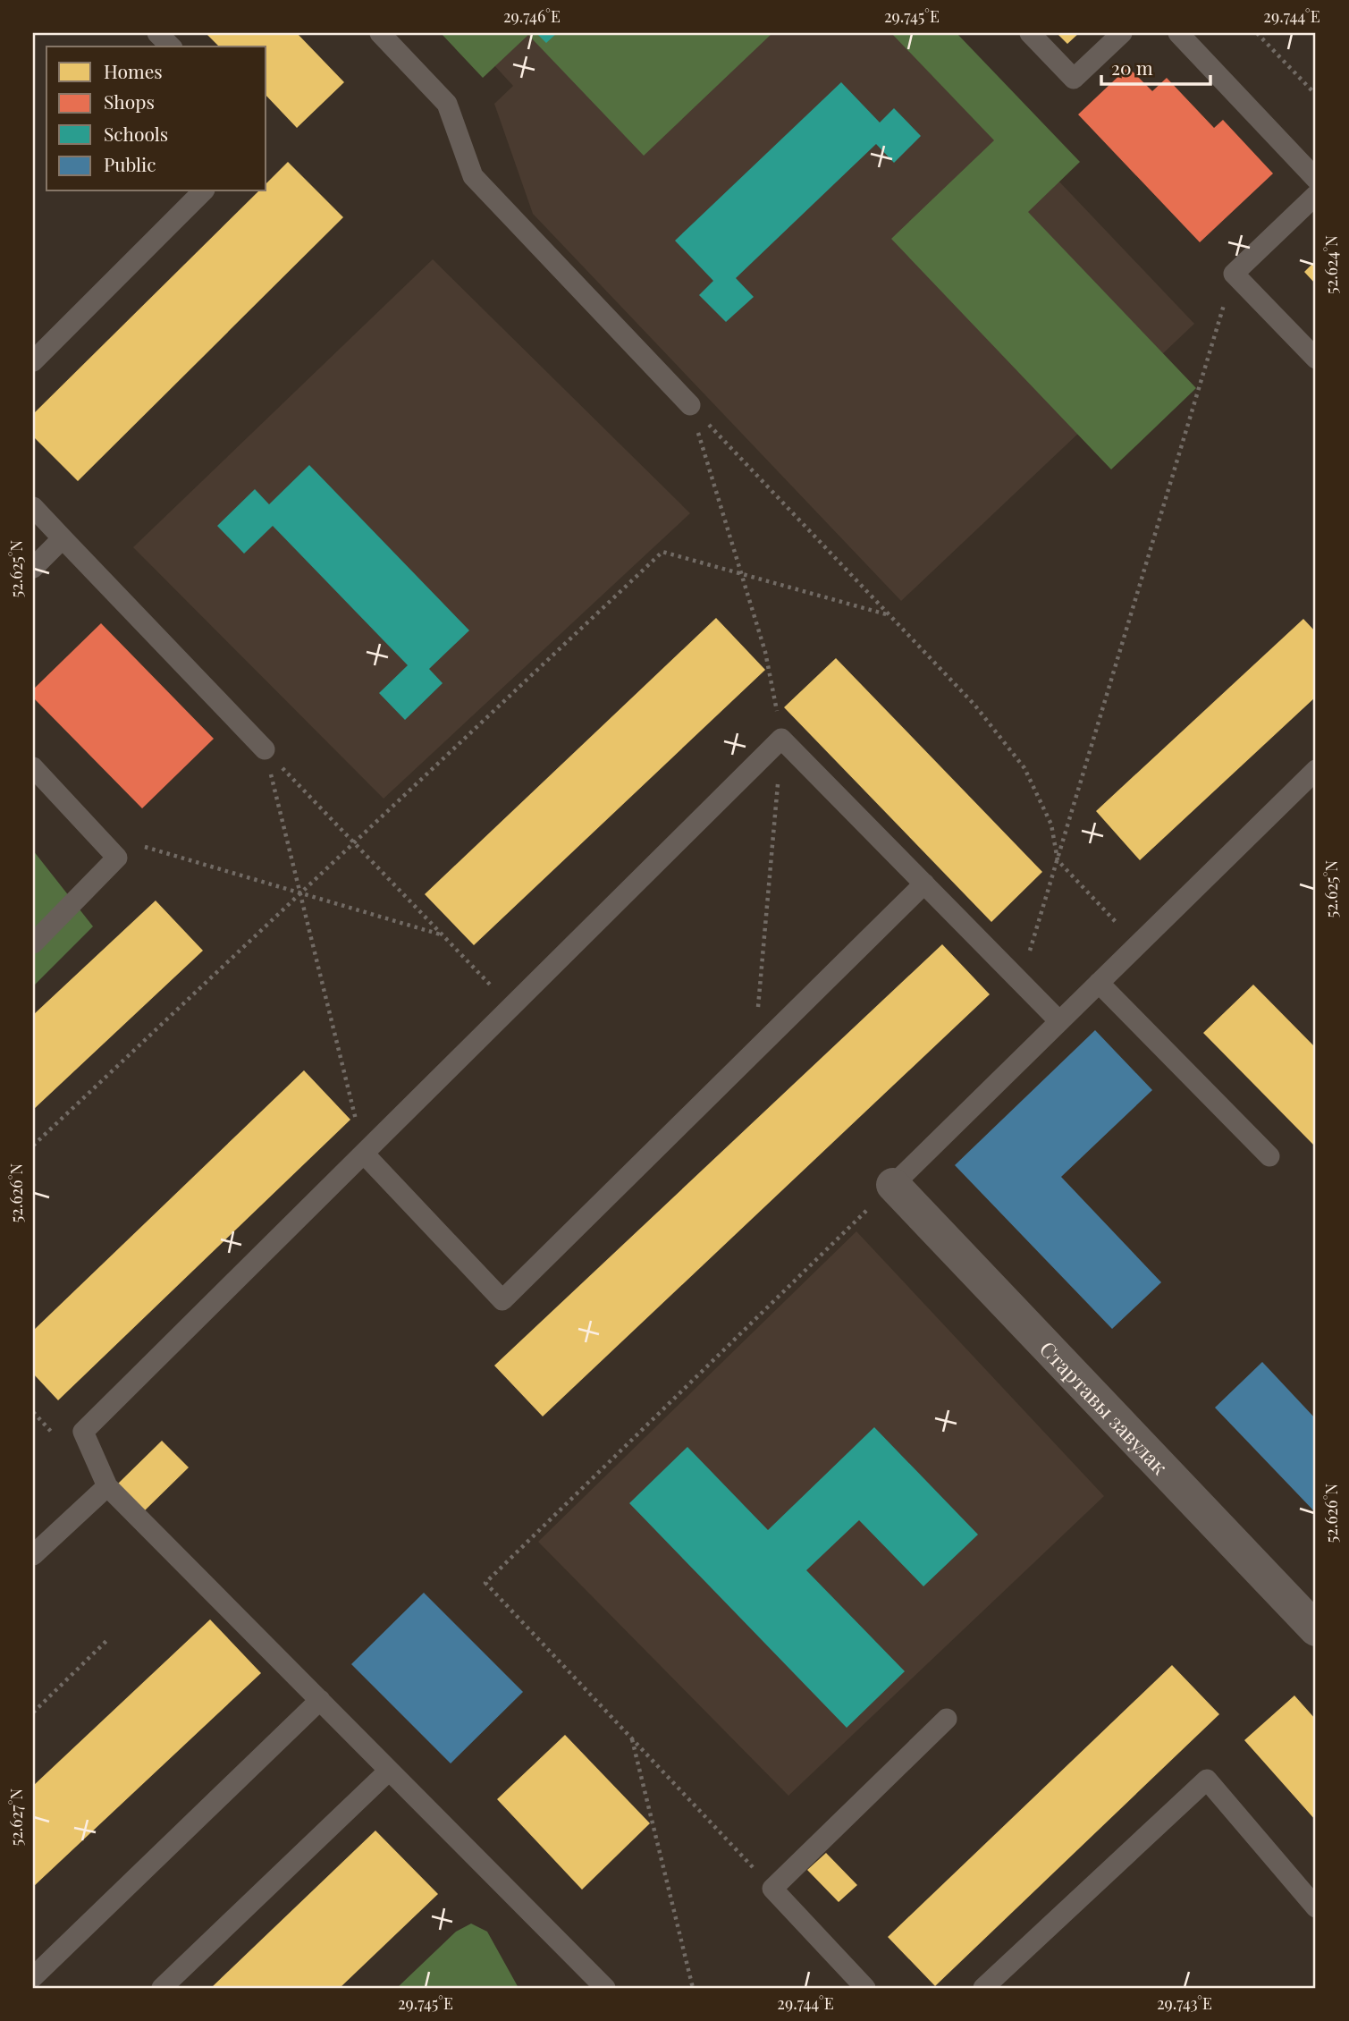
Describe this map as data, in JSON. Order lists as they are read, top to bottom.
{
  "streets": {
    "street": ["Стартавы завулак"]
  },
  "legend": [
    "Homes",
    "Shops",
    "Schools",
    "Public"
  ],
  "scale_bar": "20 m",
  "coordinates": [
    "29.746°E",
    "29.745°E",
    "29.744°E",
    "52.624°N",
    "52.625°N",
    "52.626°N",
    "52.627°N",
    "29.743°E"
  ]
}
